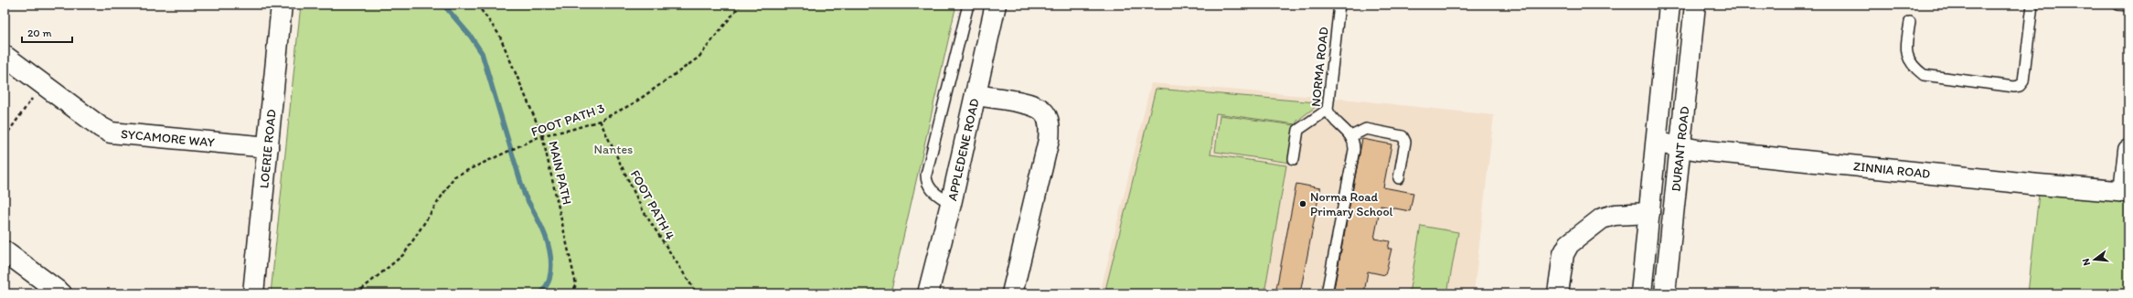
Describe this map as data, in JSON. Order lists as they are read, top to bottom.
{
  "streets": {
    "street": [
      "SYCAMORE WAY",
      "LOERIE ROAD",
      "APPLEDENE ROAD",
      "DURANT ROAD",
      "ZINNIA ROAD"
    ],
    "lane": ["NORMA ROAD"],
    "path": ["FOOT PATH 3", "MAIN PATH", "FOOT PATH 4"]
  },
  "crossings": [
    ["FOOT PATH 3", "MAIN PATH"],
    ["FOOT PATH 3", "FOOT PATH 4"],
    ["SYCAMORE WAY", "LOERIE ROAD"],
    ["DURANT ROAD", "ZINNIA ROAD"]
  ],
  "parks": ["Nantes"],
  "places": ["Norma Road Primary School"],
  "scale_bar": "20 m",
  "north": "left"
}
